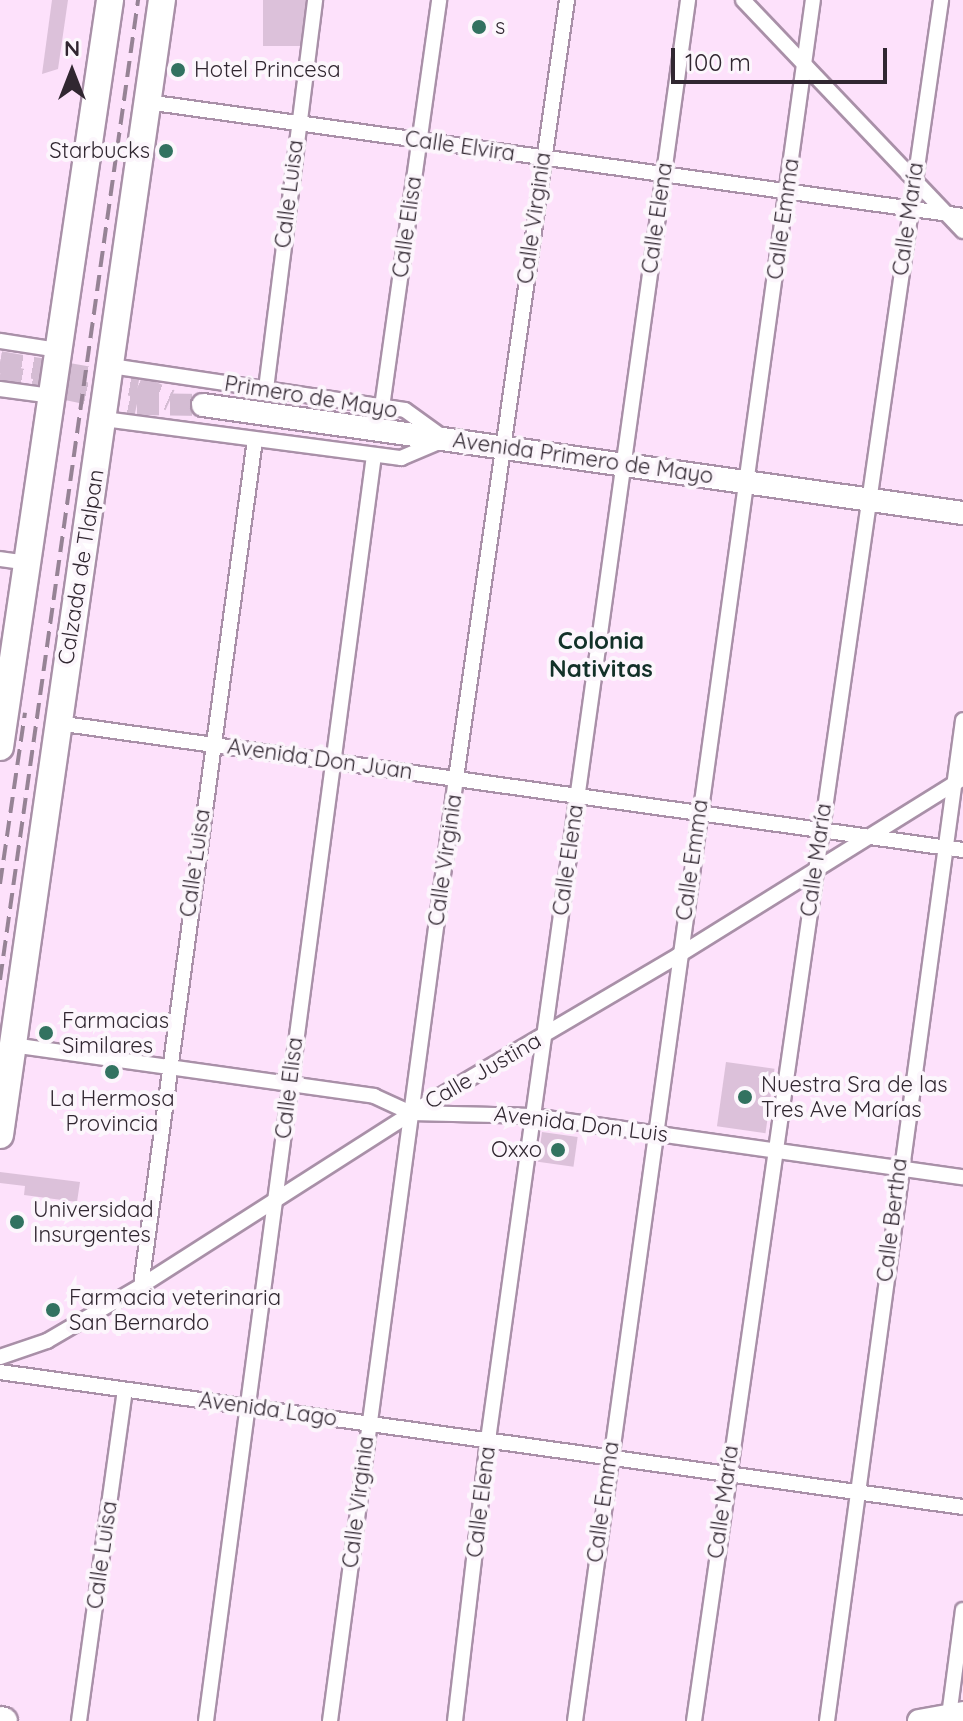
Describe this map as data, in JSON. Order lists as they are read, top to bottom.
{
  "streets": {
    "highway": ["Calzada de Tlalpan"],
    "main road": ["Avenida Primero de Mayo"],
    "street": [
      "Calle Elvira",
      "Calle Luisa",
      "Calle Virginia",
      "Calle Elena",
      "Calle Emma",
      "Calle María",
      "Calle Elisa",
      "Primero de Mayo",
      "Avenida Don Juan",
      "Calle Justina",
      "Avenida Don Luis",
      "Calle Bertha",
      "Avenida Lago"
    ]
  },
  "crossings": [
    ["Calle Elvira", "Calle Luisa"],
    ["Calle Elvira", "Calle Virginia"],
    ["Calle Elvira", "Calle Elena"],
    ["Calle Elvira", "Calle Emma"],
    ["Calle Elvira", "Calle María"],
    ["Calle Elvira", "Calle Elisa"],
    ["Calle Elvira", "Calzada de Tlalpan"],
    ["Calle Luisa", "Primero de Mayo"],
    ["Calle Luisa", "Avenida Don Juan"],
    ["Calle Luisa", "Calle Justina"],
    ["Calle Luisa", "Avenida Don Luis"],
    ["Calle Luisa", "Avenida Lago"],
    ["Calle Virginia", "Avenida Primero de Mayo"],
    ["Calle Virginia", "Avenida Don Juan"],
    ["Calle Virginia", "Calle Justina"],
    ["Calle Virginia", "Avenida Don Luis"],
    ["Calle Virginia", "Avenida Lago"],
    ["Calle Elena", "Avenida Primero de Mayo"],
    ["Calle Elena", "Avenida Don Juan"],
    ["Calle Elena", "Calle Justina"],
    ["Calle Elena", "Avenida Don Luis"],
    ["Calle Elena", "Avenida Lago"],
    ["Calle Emma", "Avenida Primero de Mayo"],
    ["Calle Emma", "Avenida Don Juan"],
    ["Calle Emma", "Calle Justina"],
    ["Calle Emma", "Avenida Don Luis"],
    ["Calle Emma", "Avenida Lago"],
    ["Calle María", "Avenida Primero de Mayo"],
    ["Calle María", "Avenida Don Juan"],
    ["Calle María", "Calle Justina"],
    ["Calle María", "Avenida Don Luis"],
    ["Calle María", "Avenida Lago"],
    ["Calle Elisa", "Primero de Mayo"],
    ["Calle Elisa", "Avenida Don Juan"],
    ["Calle Elisa", "Calle Justina"],
    ["Calle Elisa", "Avenida Don Luis"],
    ["Calle Elisa", "Avenida Lago"],
    ["Primero de Mayo", "Avenida Primero de Mayo"],
    ["Primero de Mayo", "Calzada de Tlalpan"],
    ["Calzada de Tlalpan", "Avenida Don Juan"],
    ["Calzada de Tlalpan", "Avenida Don Luis"],
    ["Avenida Don Juan", "Calle Justina"],
    ["Avenida Don Juan", "Calle Bertha"],
    ["Calle Justina", "Avenida Don Luis"],
    ["Calle Justina", "Calle Bertha"],
    ["Avenida Don Luis", "Calle Bertha"],
    ["Calle Bertha", "Avenida Lago"]
  ],
  "districts": ["Colonia Nativitas"],
  "places": [
    "s",
    "Hotel Princesa",
    "Starbucks",
    "Farmacias Similares",
    "La Hermosa Provincia",
    "Nuestra Sra de las Tres Ave Marías",
    "Oxxo",
    "Universidad Insurgentes",
    "Farmacia veterinaria San Bernardo"
  ],
  "scale_bar": "100 m",
  "north": "top"
}
